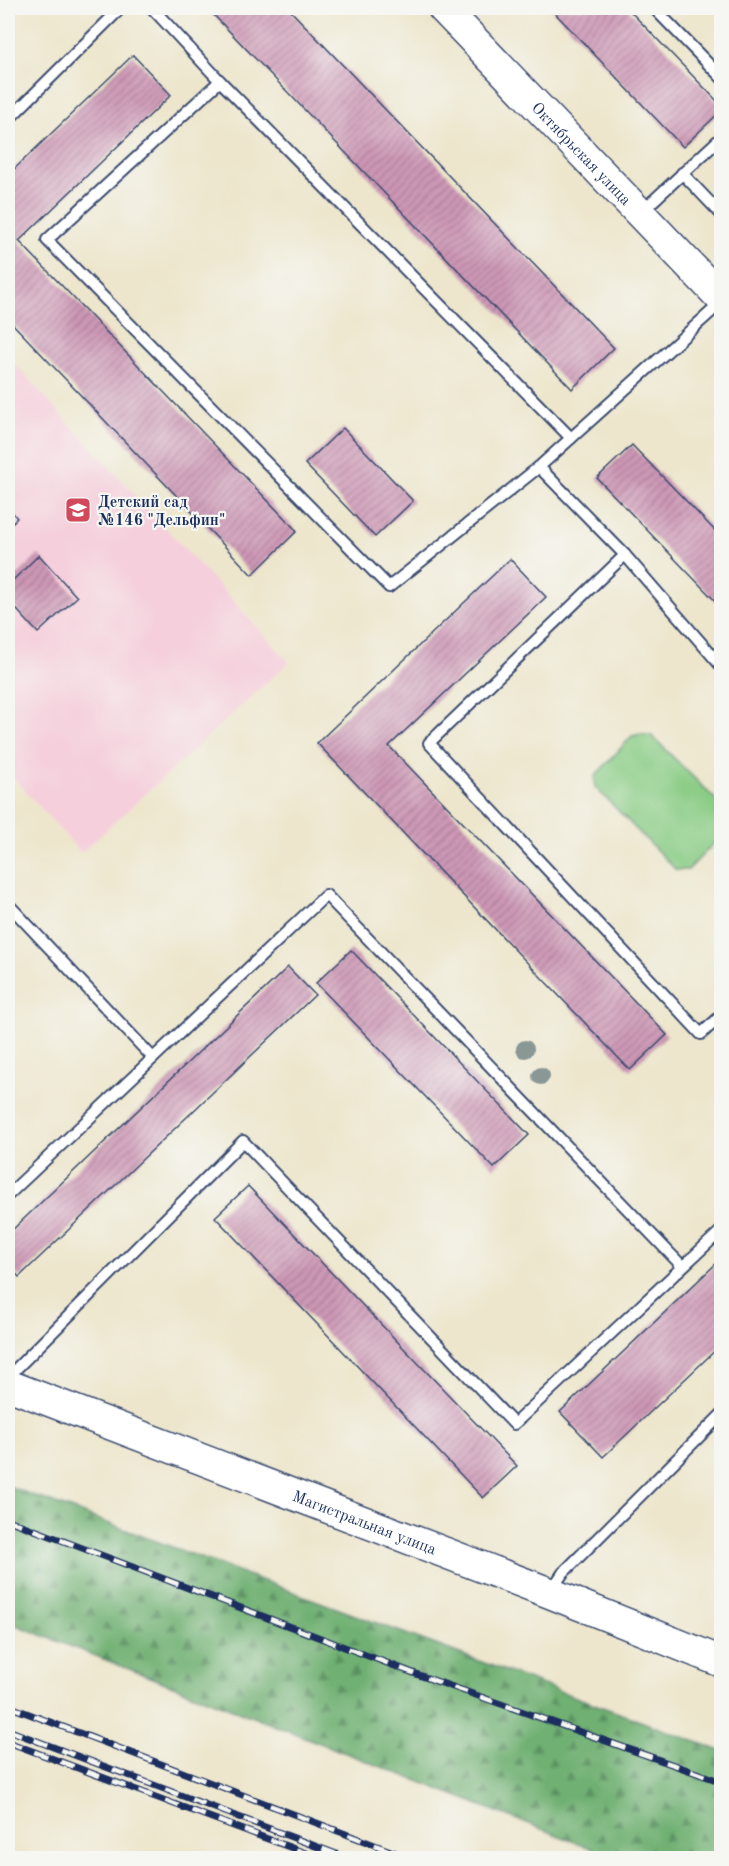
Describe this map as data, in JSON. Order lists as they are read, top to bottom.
{
  "streets": {
    "street": ["Октябрьская улица", "Магистральная улица"]
  },
  "places": {
    "school or university": ["Детский сад №146 \"Дельфин\""]
  }
}
